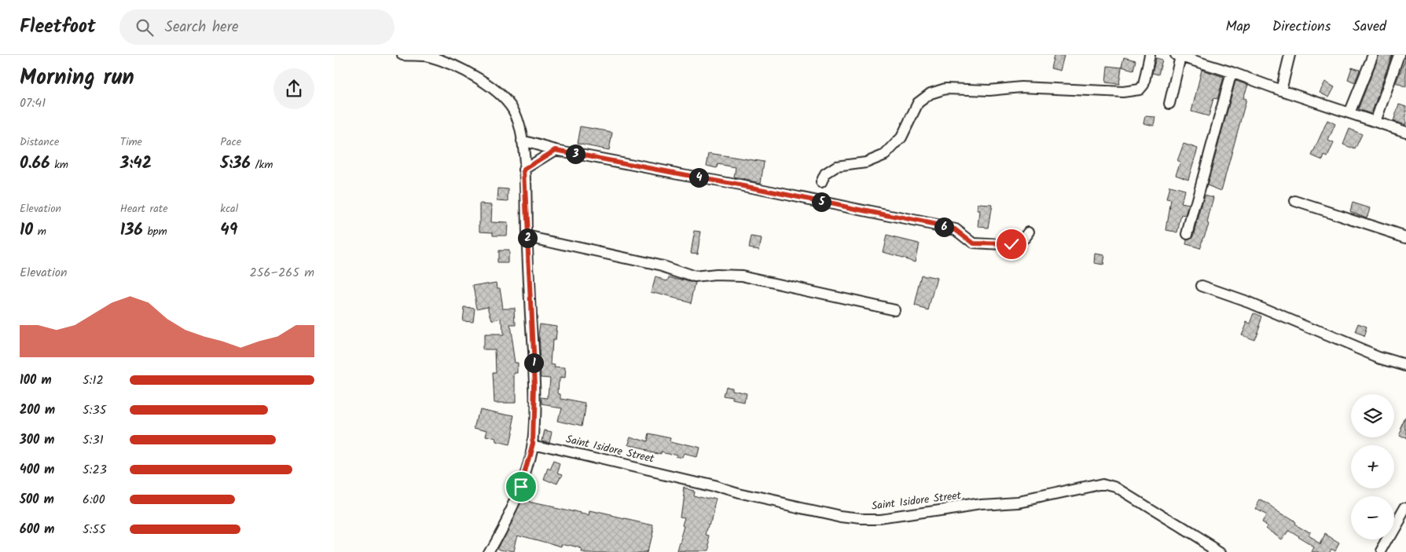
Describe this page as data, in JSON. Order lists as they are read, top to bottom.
{
  "streets": {
    "street": ["Saint Isidore Street"]
  },
  "page": {
    "header": "Fleetfoot",
    "search": "Search here",
    "nav": ["Map", "Directions", "Saved"],
    "heading": ["Morning run", "07:41"],
    "stats": [
      ["Distance", "0.66 km"],
      ["Time", "3:42"],
      ["Pace", "5:36 /km"],
      ["Elevation", "10 m"],
      ["Heart rate", "136 bpm"],
      ["kcal", "49"]
    ],
    "pins": [
      "3",
      "4",
      "5",
      "6",
      "2",
      "1"
    ],
    "chart": ["Elevation", "256–265 m"],
    "list": [
      {
        "name": "100 m",
        "note": "5:12"
      },
      {
        "name": "200 m",
        "note": "5:35"
      },
      {
        "name": "300 m",
        "note": "5:31"
      },
      {
        "name": "400 m",
        "note": "5:23"
      },
      {
        "name": "500 m",
        "note": "6:00"
      },
      {
        "name": "600 m",
        "note": "5:55"
      }
    ],
    "map_buttons": ["+", "−"]
  }
}
